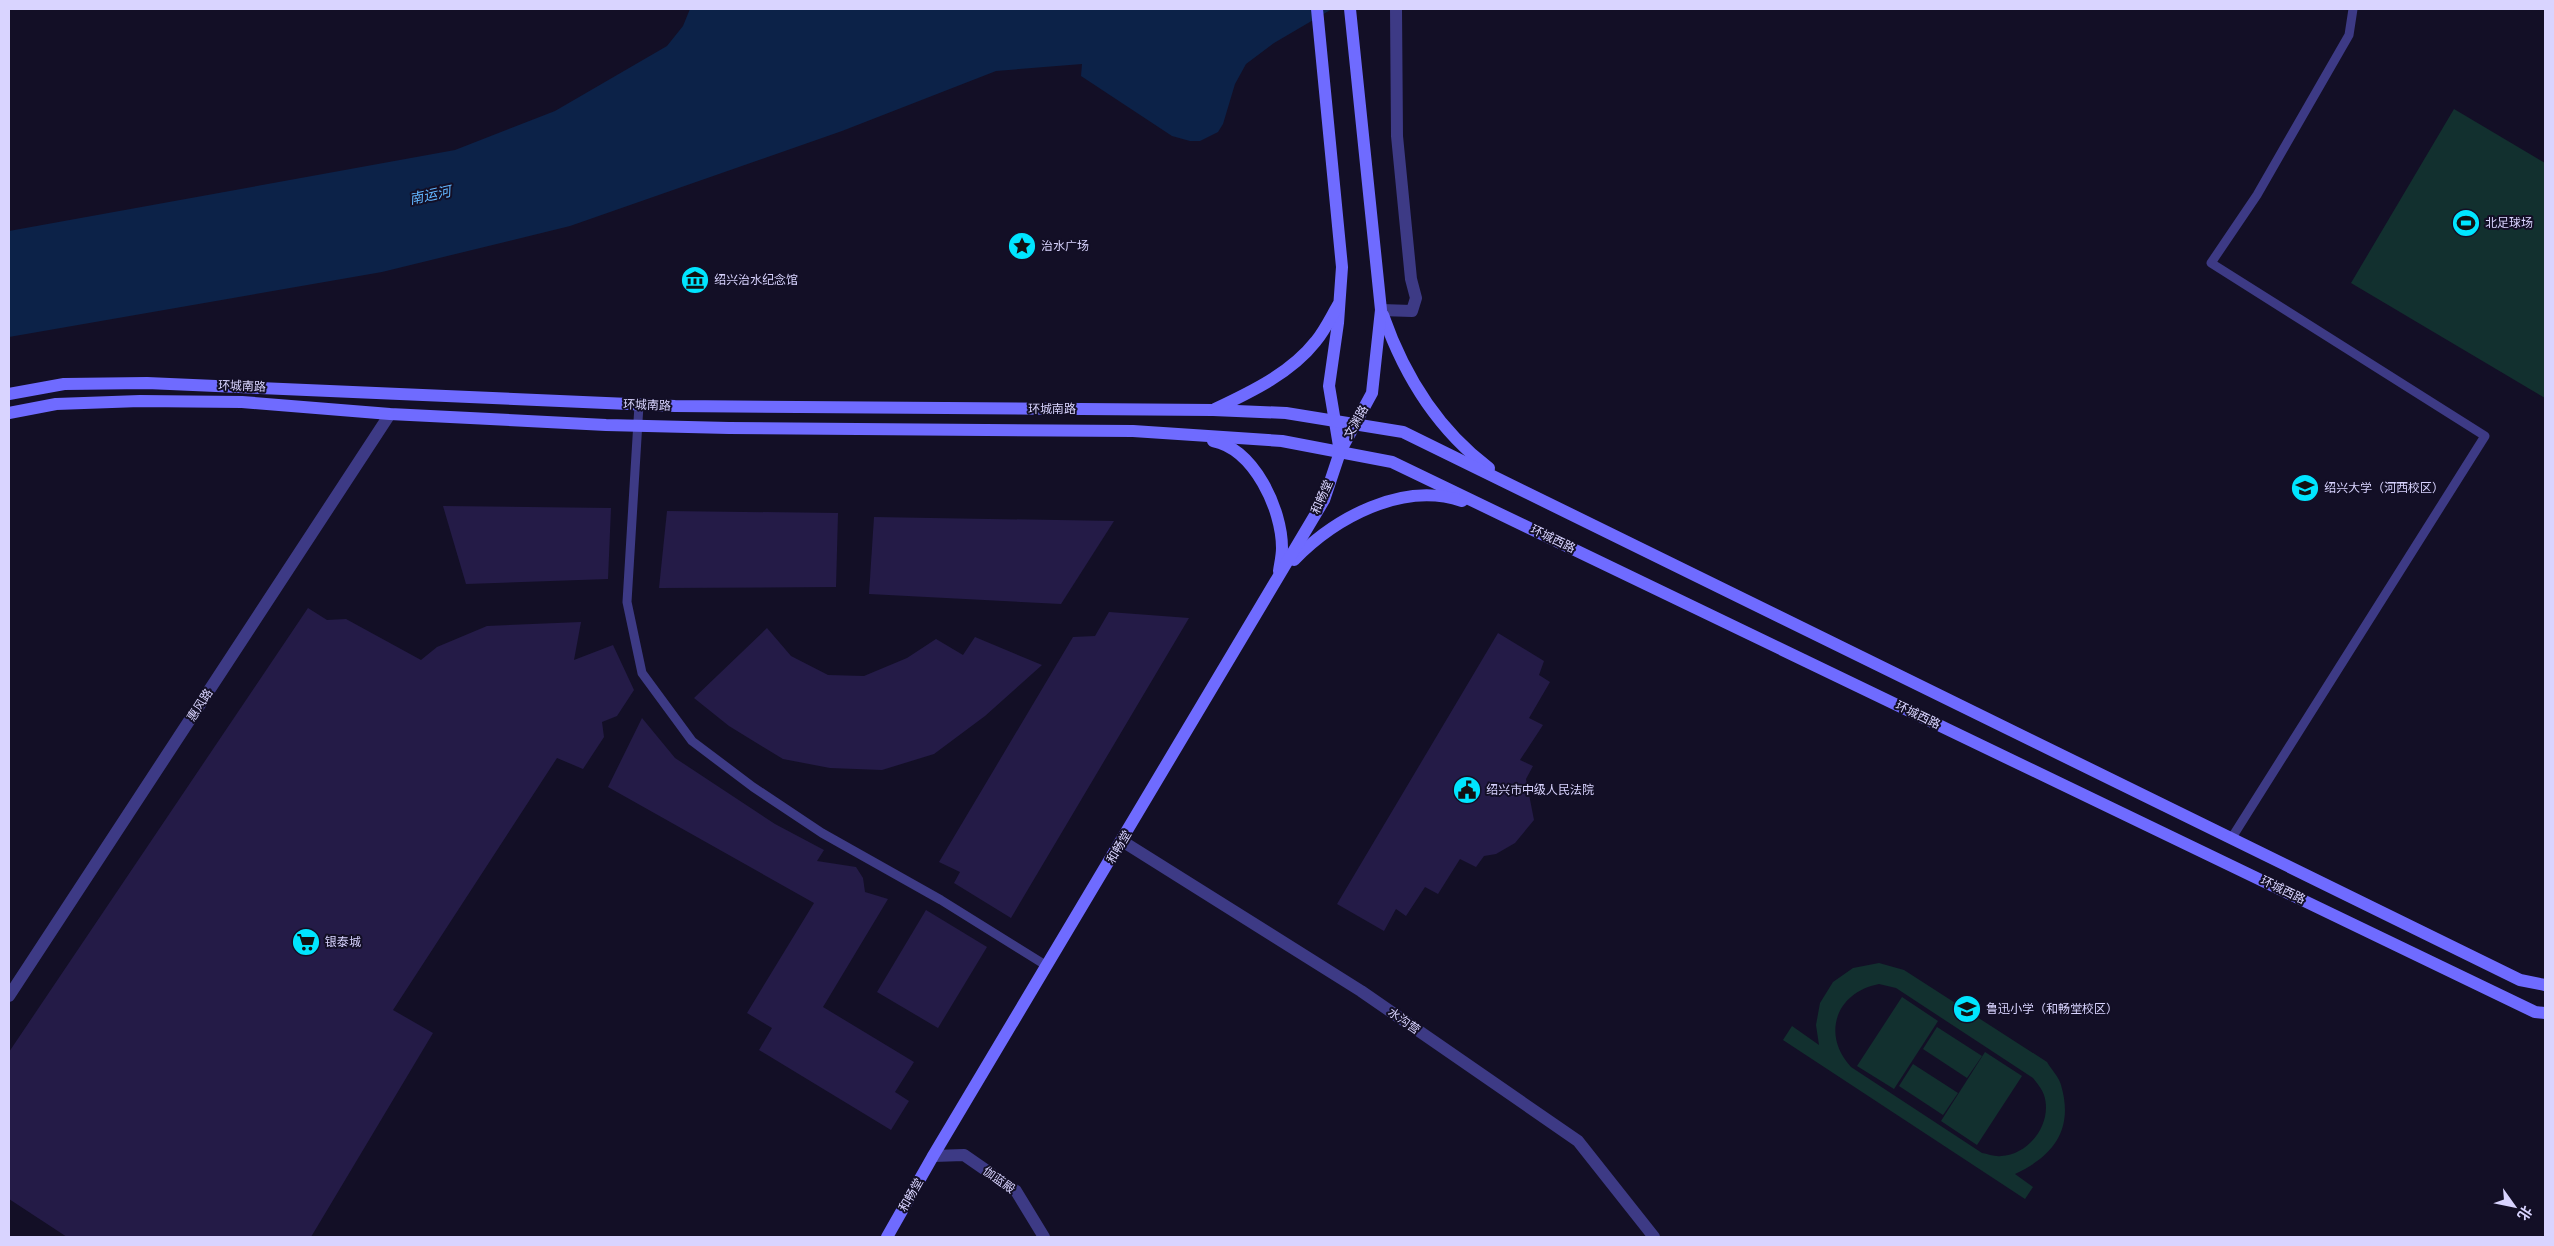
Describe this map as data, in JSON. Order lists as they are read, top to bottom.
{
  "streets": {
    "main road": [
      "环城南路",
      "文渊路",
      "和畅堂",
      "环城西路"
    ],
    "street": ["惠风路", "水沟营", "伽蓝殿"]
  },
  "crossings": [
    ["环城南路", "环城西路"],
    ["环城南路", "惠风路"],
    ["文渊路", "和畅堂"],
    ["文渊路", "环城西路"],
    ["和畅堂", "环城西路"],
    ["和畅堂", "水沟营"],
    ["和畅堂", "伽蓝殿"]
  ],
  "water": ["南运河"],
  "places": {
    "sports": ["北足球场"],
    "place": ["治水广场"],
    "museum": ["绍兴治水纪念馆"],
    "school or university": ["绍兴大学（河西校区）", "鲁迅小学（和畅堂校区）"],
    "public building": ["绍兴市中级人民法院"],
    "supermarket": ["银泰城"]
  },
  "north": "bottom right"
}
